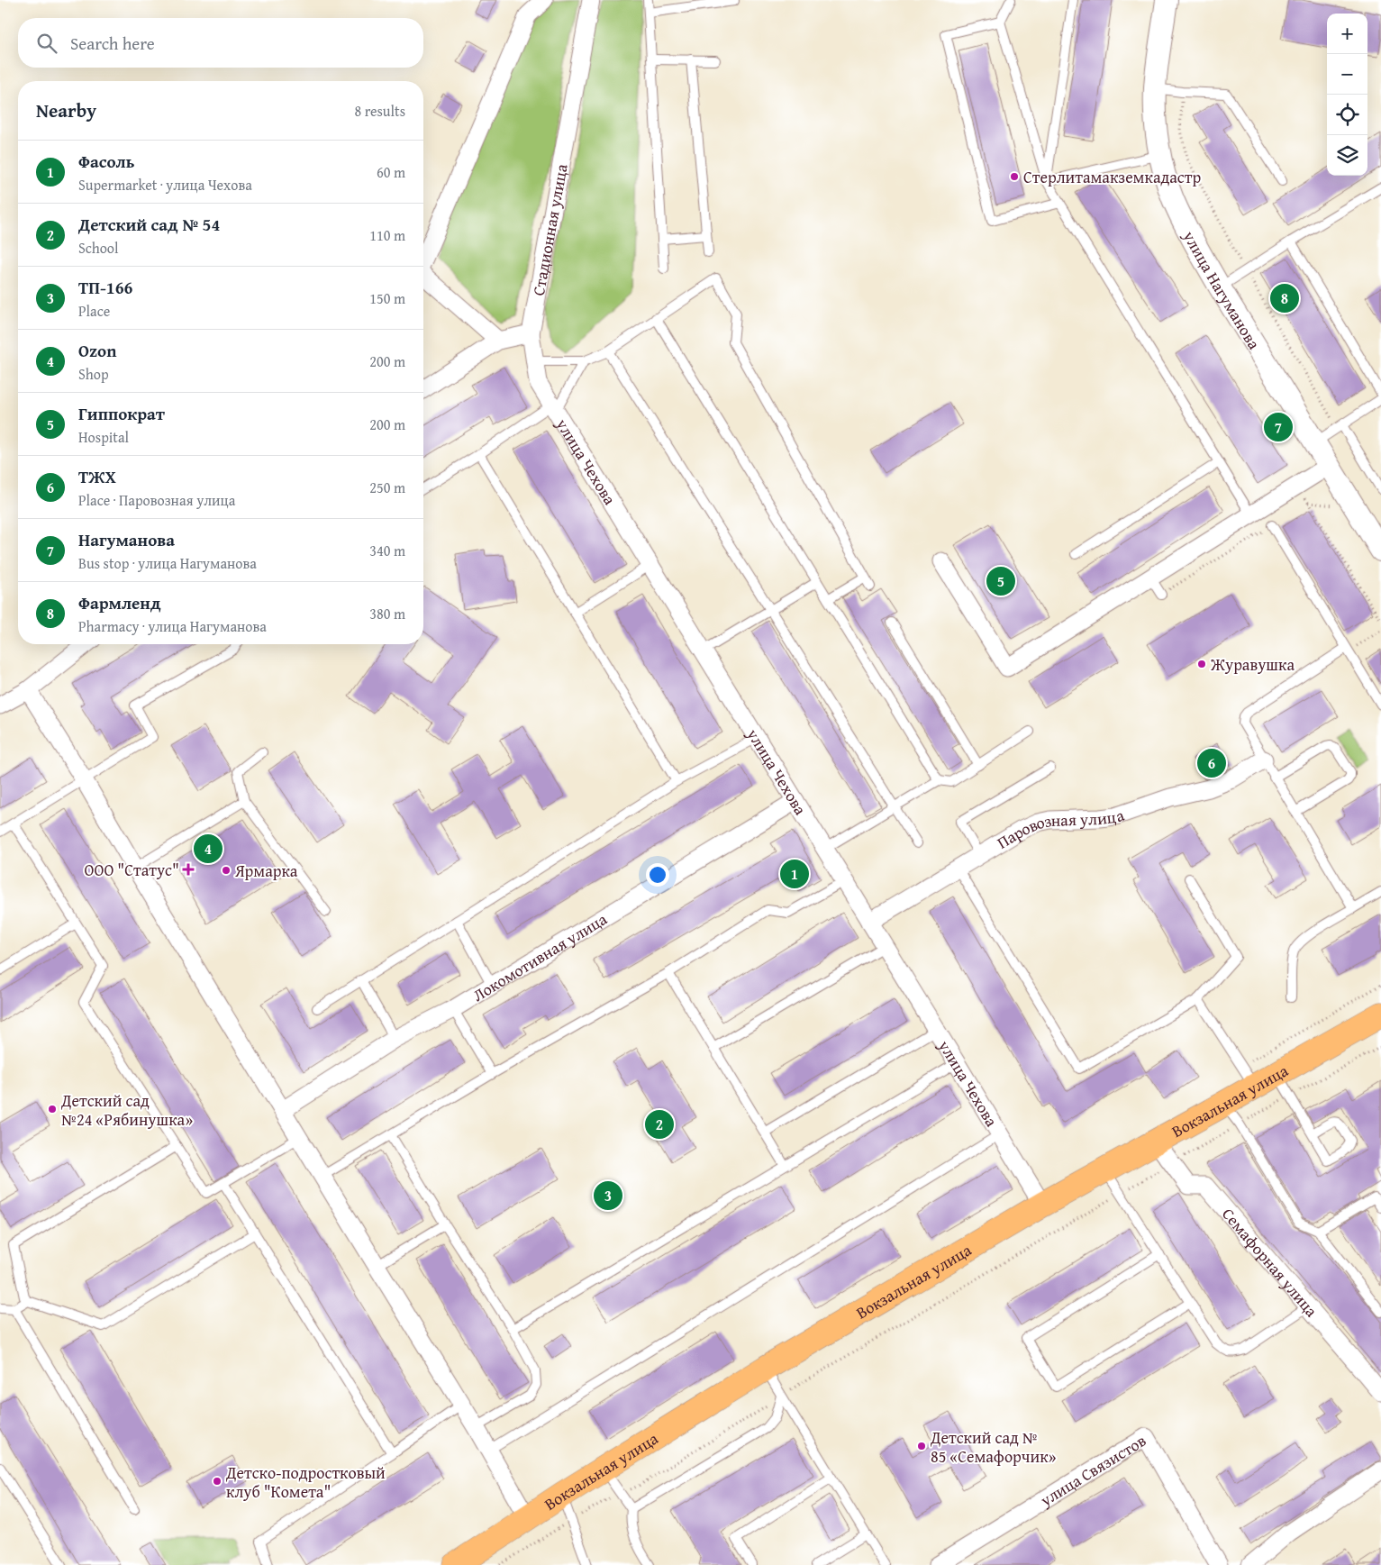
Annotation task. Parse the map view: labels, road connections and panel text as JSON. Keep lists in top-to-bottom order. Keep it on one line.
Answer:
{"streets":{"main road":["Вокзальная улица"],"street":["Стадионная улица","улица Нагуманова","улица Чехова","Паровозная улица","Локомотивная улица","Семафорная улица","улица Связистов"]},"crossings":[["Стадионная улица","улица Чехова"],["улица Чехова","Паровозная улица"],["улица Чехова","Локомотивная улица"],["улица Чехова","Вокзальная улица"],["Вокзальная улица","Семафорная улица"]],"places":{"other":["Стерлитамакземкадастр","Журавушка","Ярмарка","Детский сад №24 «Рябинушка»","Детский сад № 85 «Семафорчик»","Детско-подростковый клуб \"Комета\""],"health":["ООО \"Статус\""]},"page":{"map_buttons":["+","−"],"search":"Search here","heading":["Nearby","8 results"],"list":[{"mark":"1","name":"Фасоль","note":"Supermarket · улица Чехова","value":"60 m"},{"mark":"2","name":"Детский сад № 54","note":"School","value":"110 m"},{"mark":"3","name":"ТП-166","note":"Place","value":"150 m"},{"mark":"4","name":"Ozon","note":"Shop","value":"200 m"},{"mark":"5","name":"Гиппократ","note":"Hospital","value":"200 m"},{"mark":"6","name":"ТЖХ","note":"Place · Паровозная улица","value":"250 m"},{"mark":"7","name":"Нагуманова","note":"Bus stop · улица Нагуманова","value":"340 m"},{"mark":"8","name":"Фармленд","note":"Pharmacy · улица Нагуманова","value":"380 m"}],"pins":["8","7","5","6","4","1","2","3"]}}
